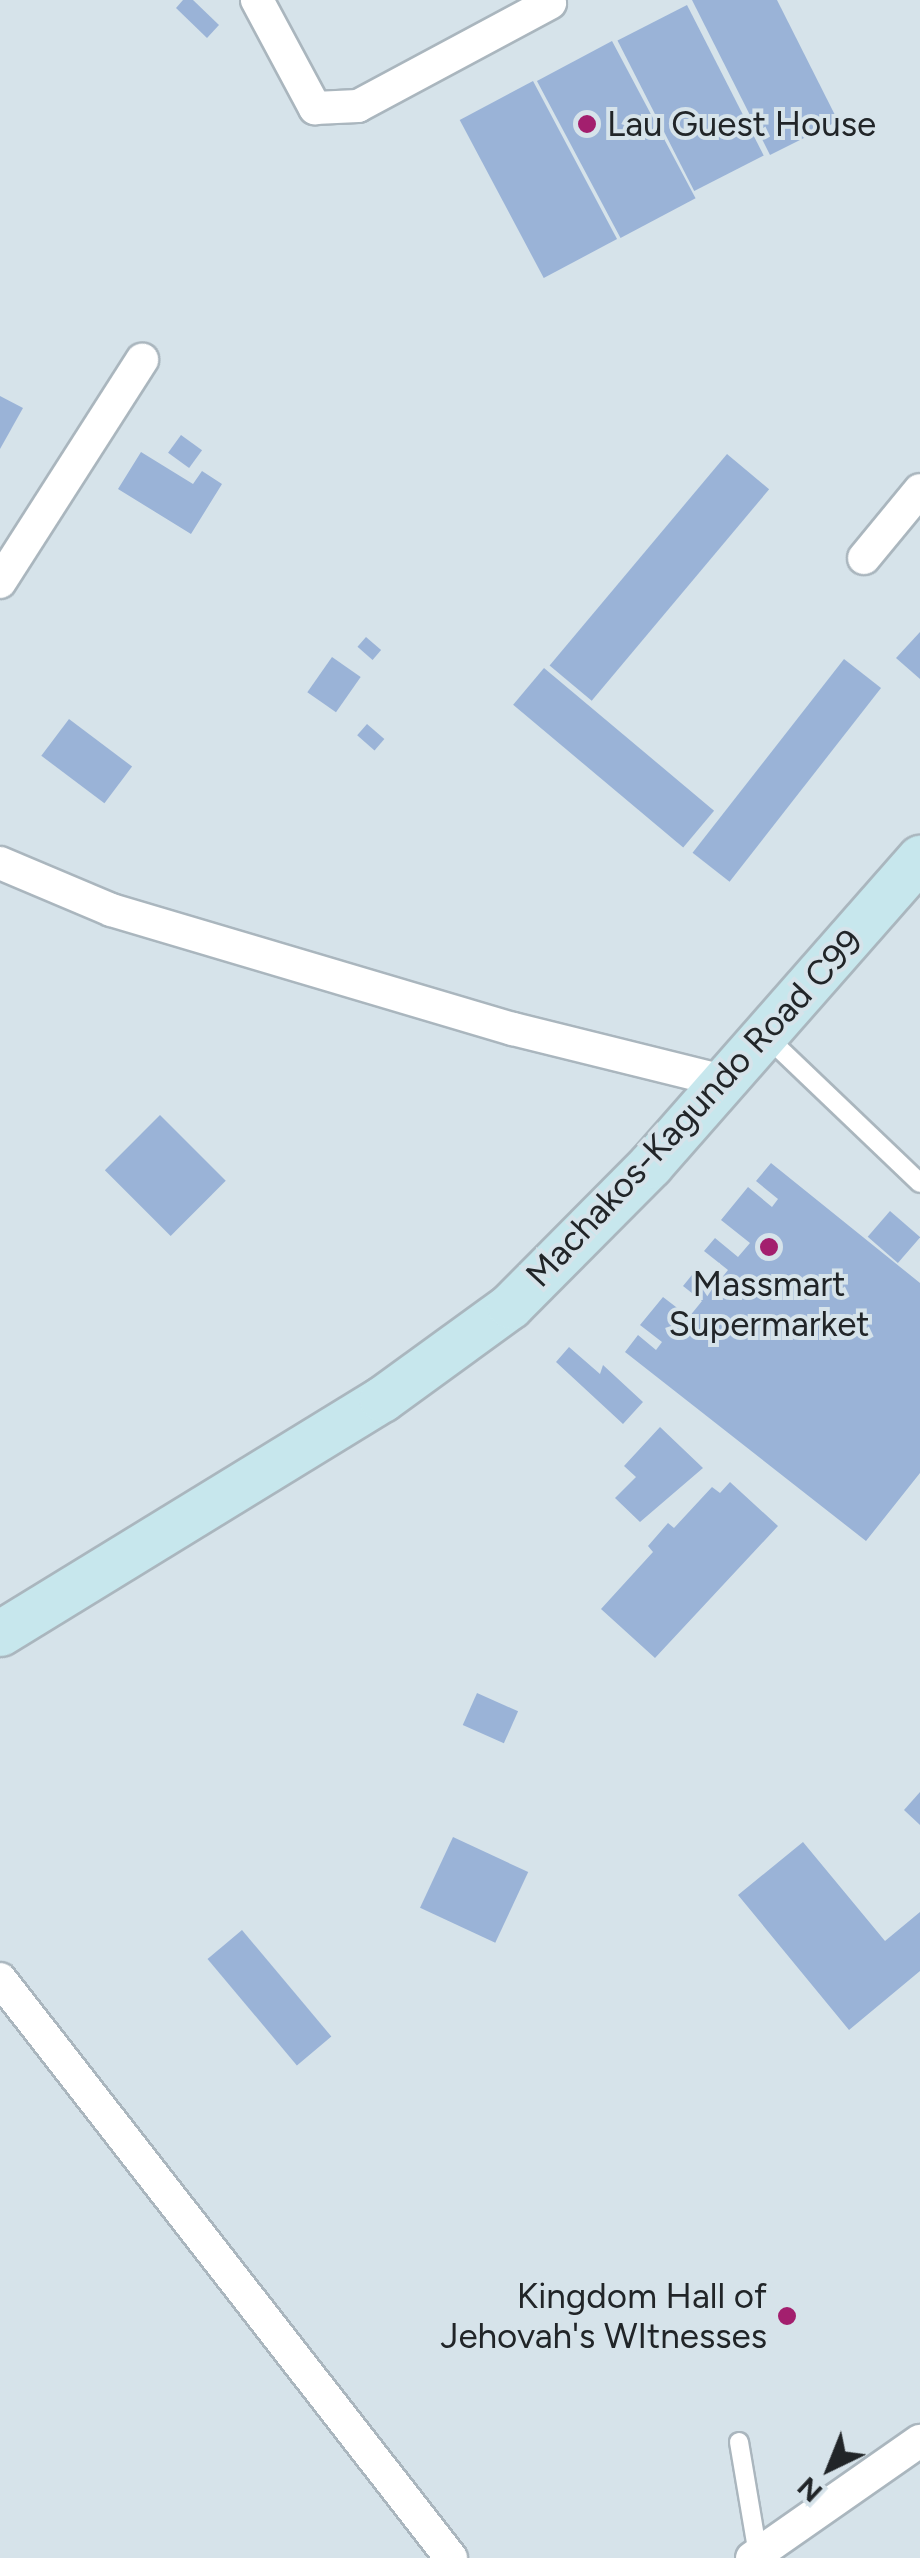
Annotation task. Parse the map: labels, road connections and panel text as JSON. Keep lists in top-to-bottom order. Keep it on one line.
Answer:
{"streets":{"main road":["Machakos-Kagundo Road C99"]},"places":["Lau Guest House","Massmart Supermarket","Kingdom Hall of Jehovah's WItnesses"],"north":"bottom left"}
